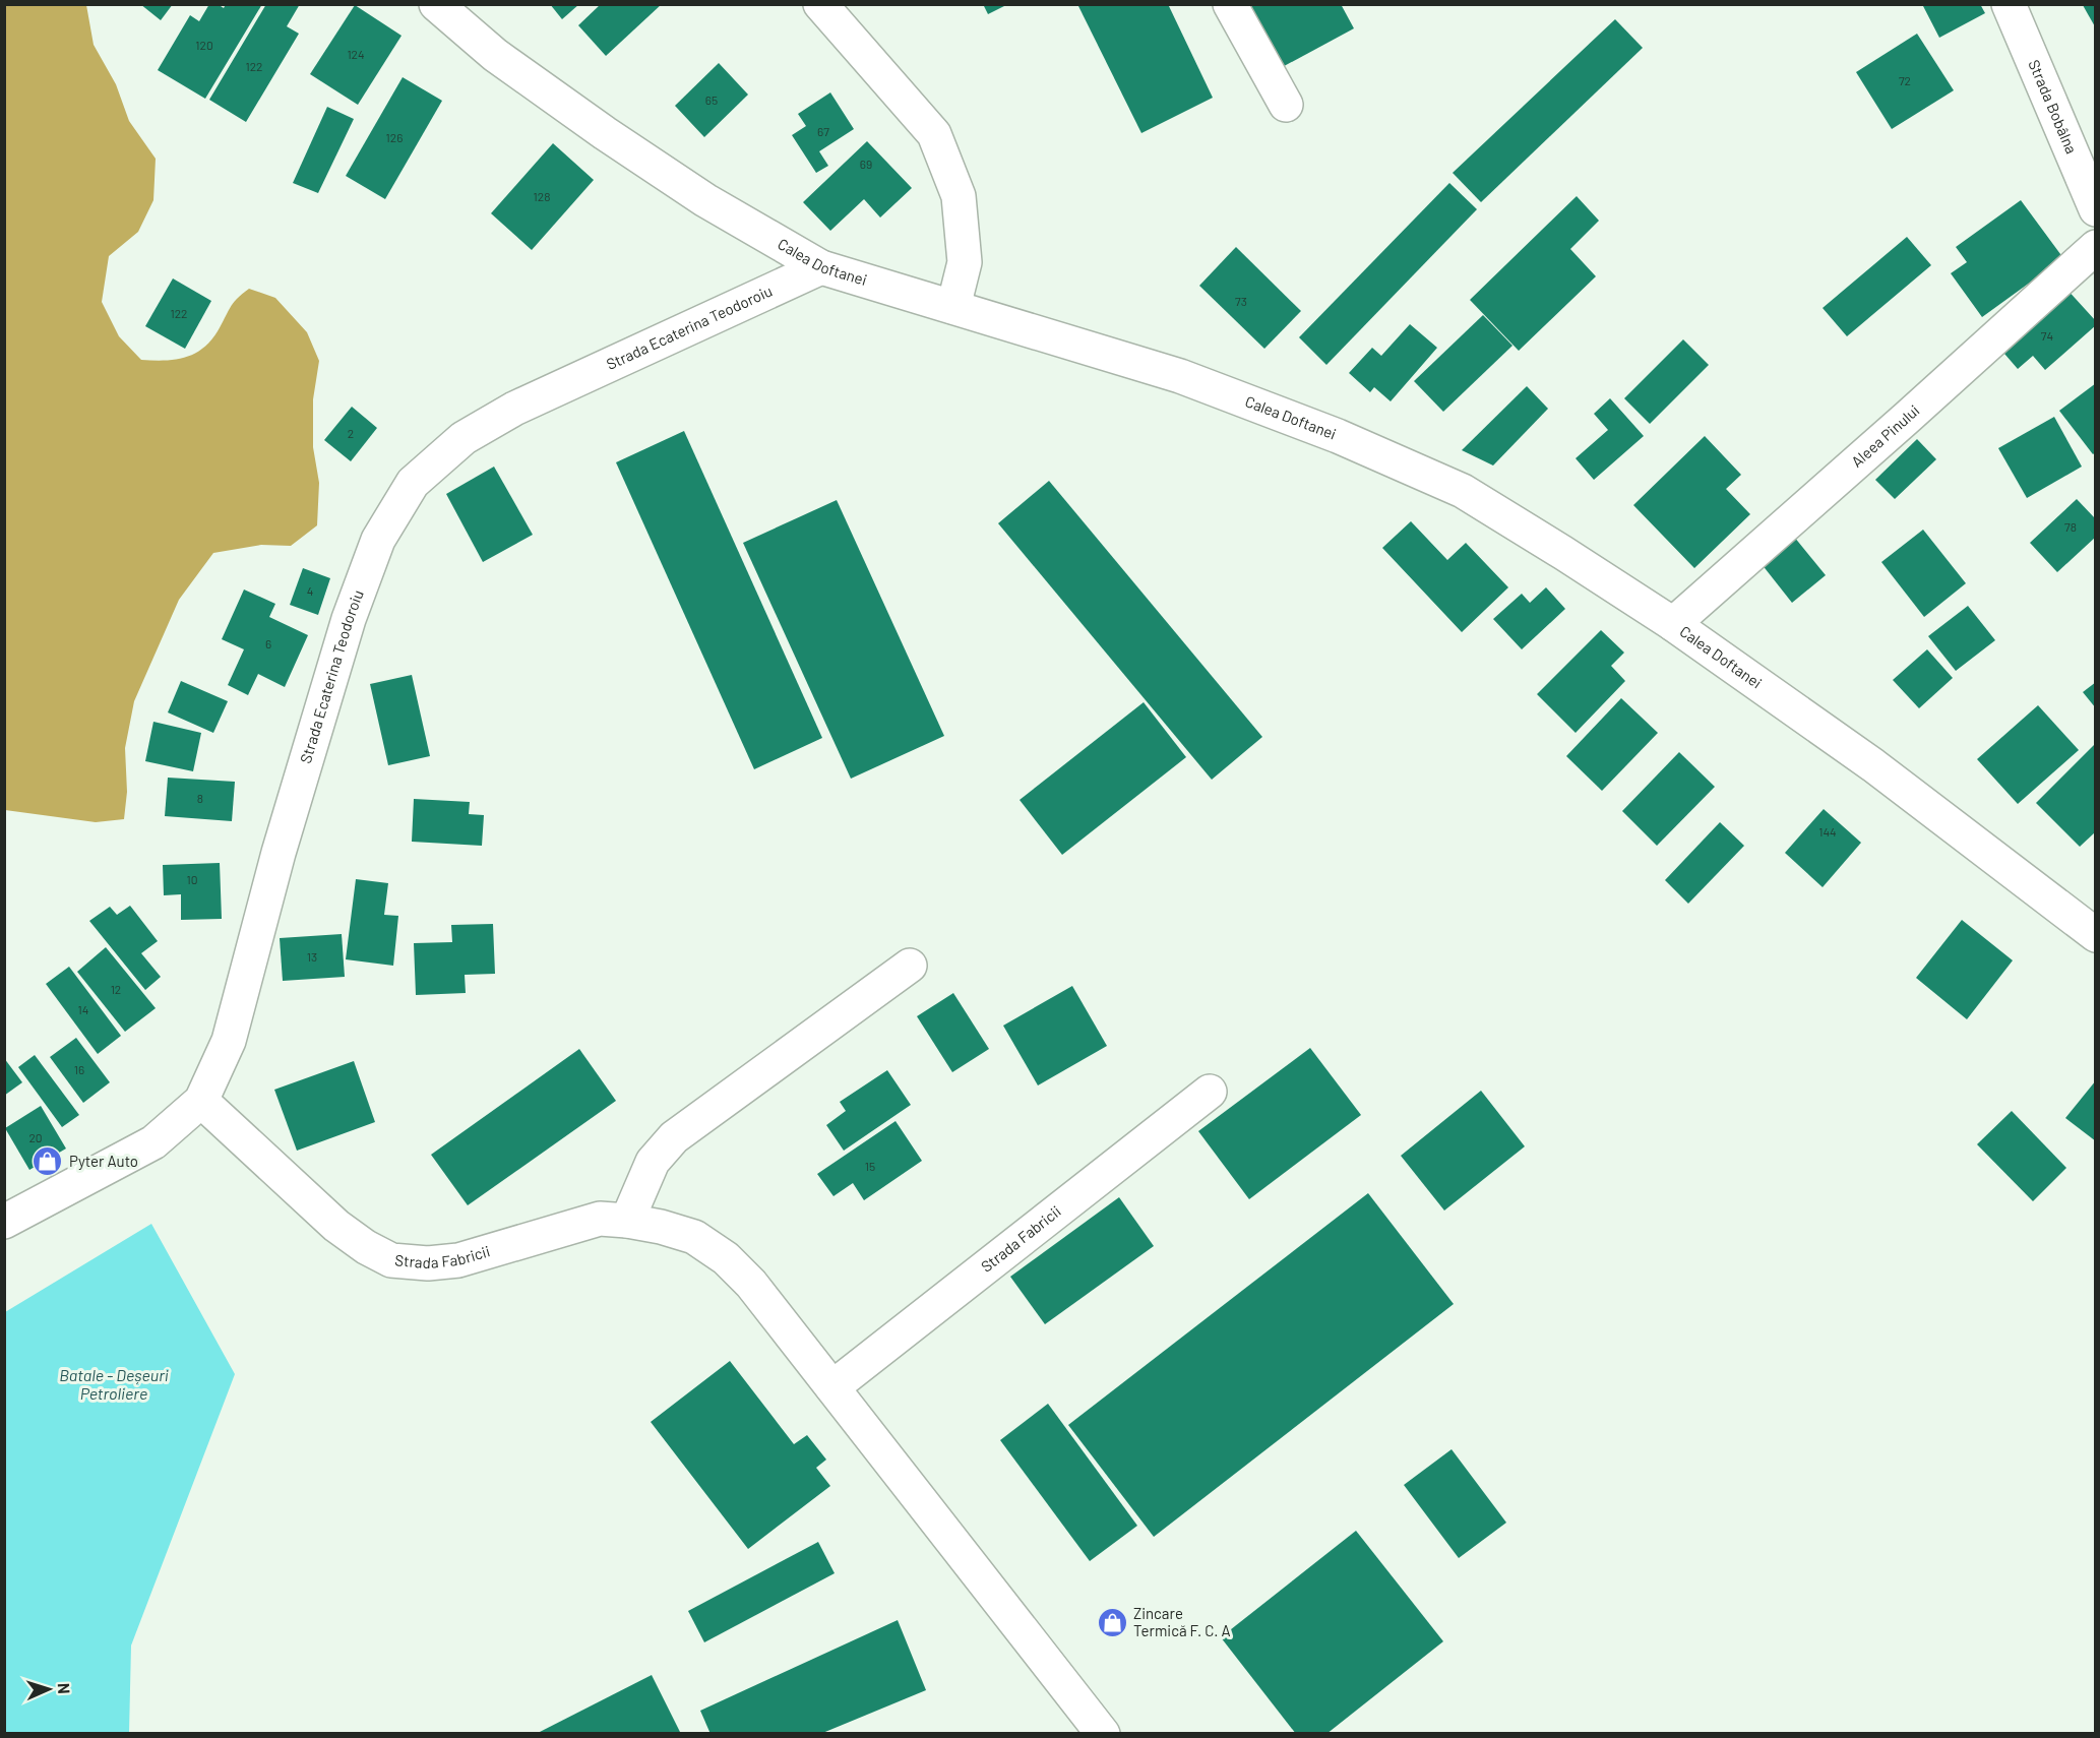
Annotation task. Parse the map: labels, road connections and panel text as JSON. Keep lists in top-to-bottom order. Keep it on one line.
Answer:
{"streets":{"main road":["Strada Bobâlna","Calea Doftanei","Strada Ecaterina Teodoroiu","Aleea Pinului","Strada Fabricii"]},"crossings":[["Calea Doftanei","Strada Ecaterina Teodoroiu"],["Calea Doftanei","Aleea Pinului"],["Strada Ecaterina Teodoroiu","Strada Fabricii"]],"water":["Batale - Deșeuri Petroliere"],"places":{"shop":["Pyter Auto","Zincare Termică F. C. A"]},"house_numbers":["120","124","122","72","65","67","126","69","128","73","122","74","2","78","4","6","8","144","10","13","12","14","16","20","15"],"north":"right"}
